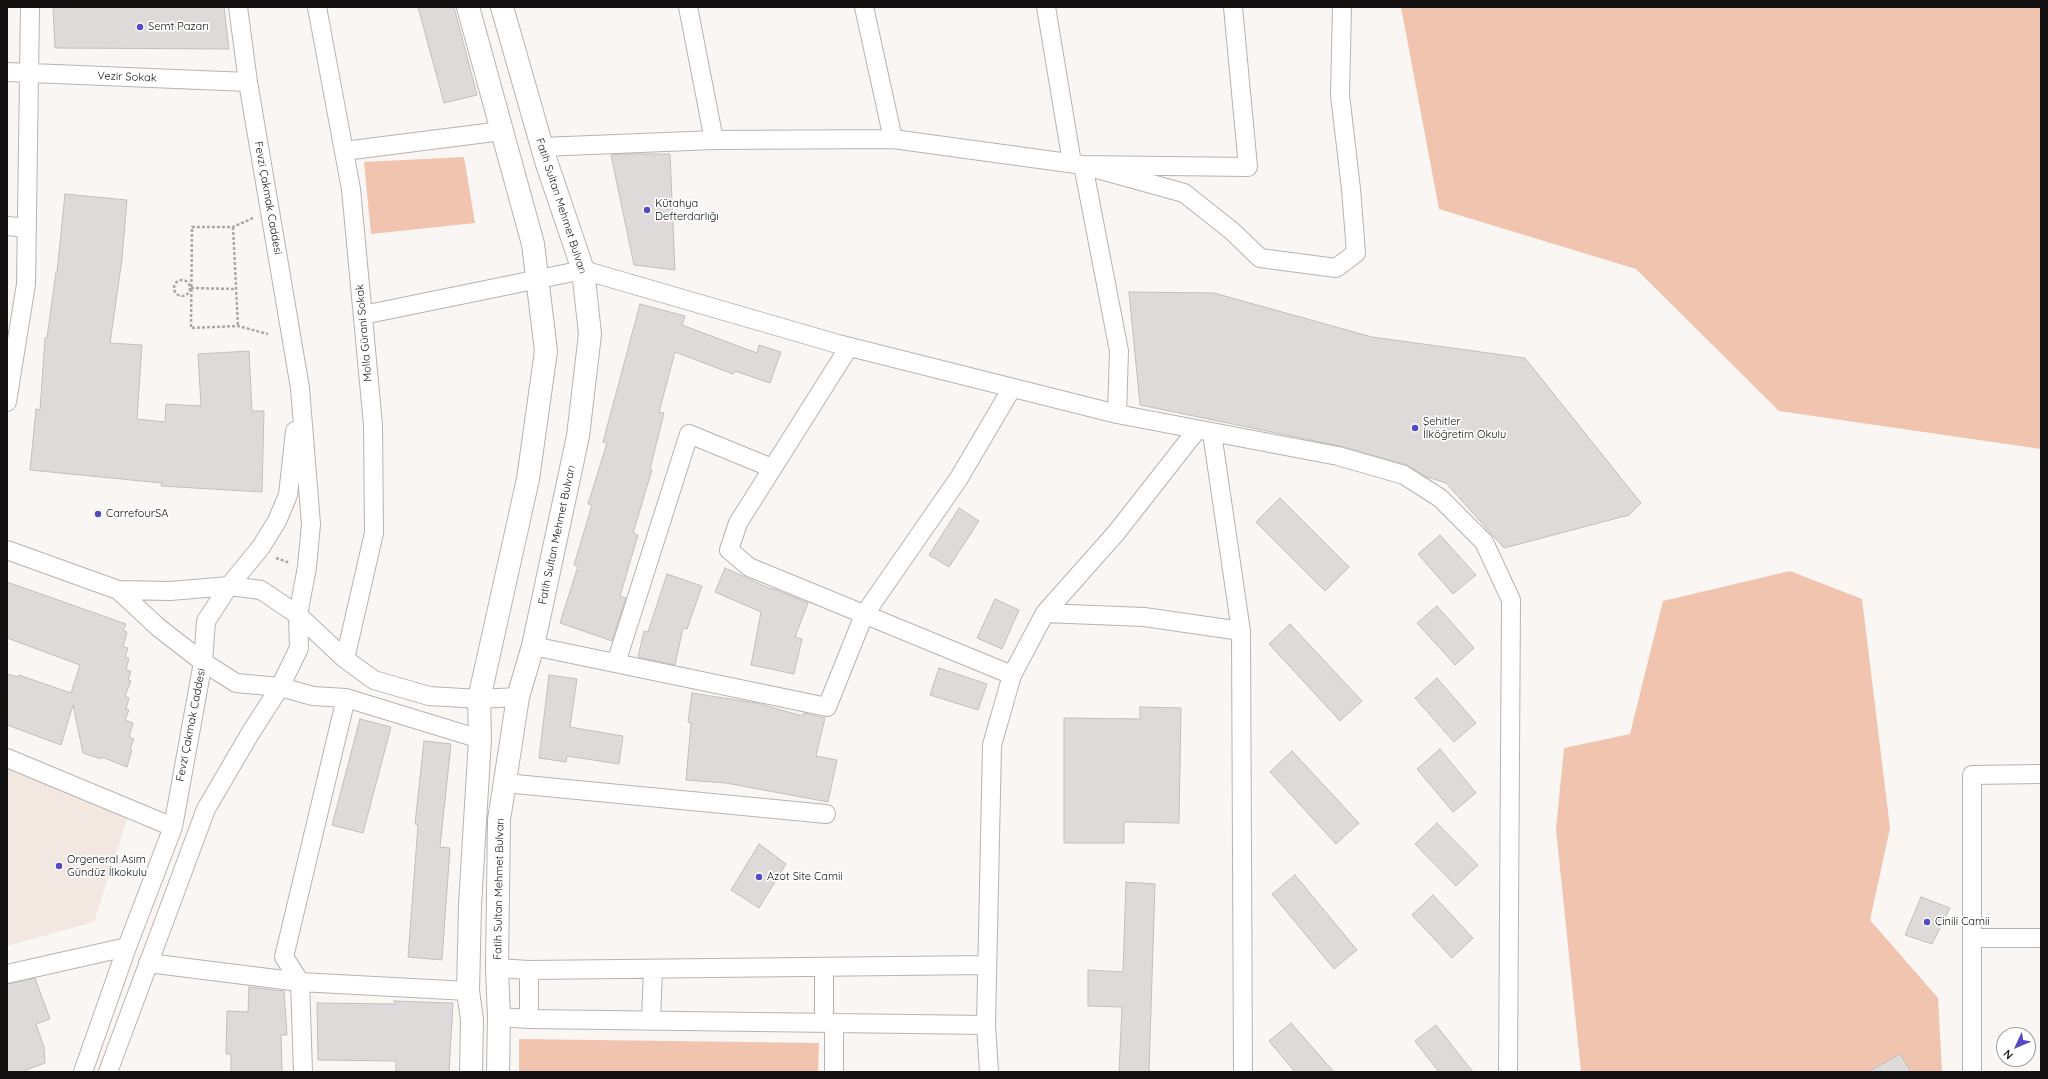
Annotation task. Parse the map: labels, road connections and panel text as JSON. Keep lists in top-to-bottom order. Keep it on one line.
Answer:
{"streets":{"main road":["Fatih Sultan Mehmet Bulvarı"],"street":["Vezir Sokak","Fevzi Çakmak Caddesi","Molla Gürani Sokak"]},"crossings":[["Vezir Sokak","Fevzi Çakmak Caddesi"]],"places":["Semt Pazarı","Kütahya Defterdarlığı","Şehitler İlköğretim Okulu","CarrefourSA","Orgeneral Asım Gündüz İlkokulu","Azot Site Camii","Çinili Camii"],"north":"bottom left"}
